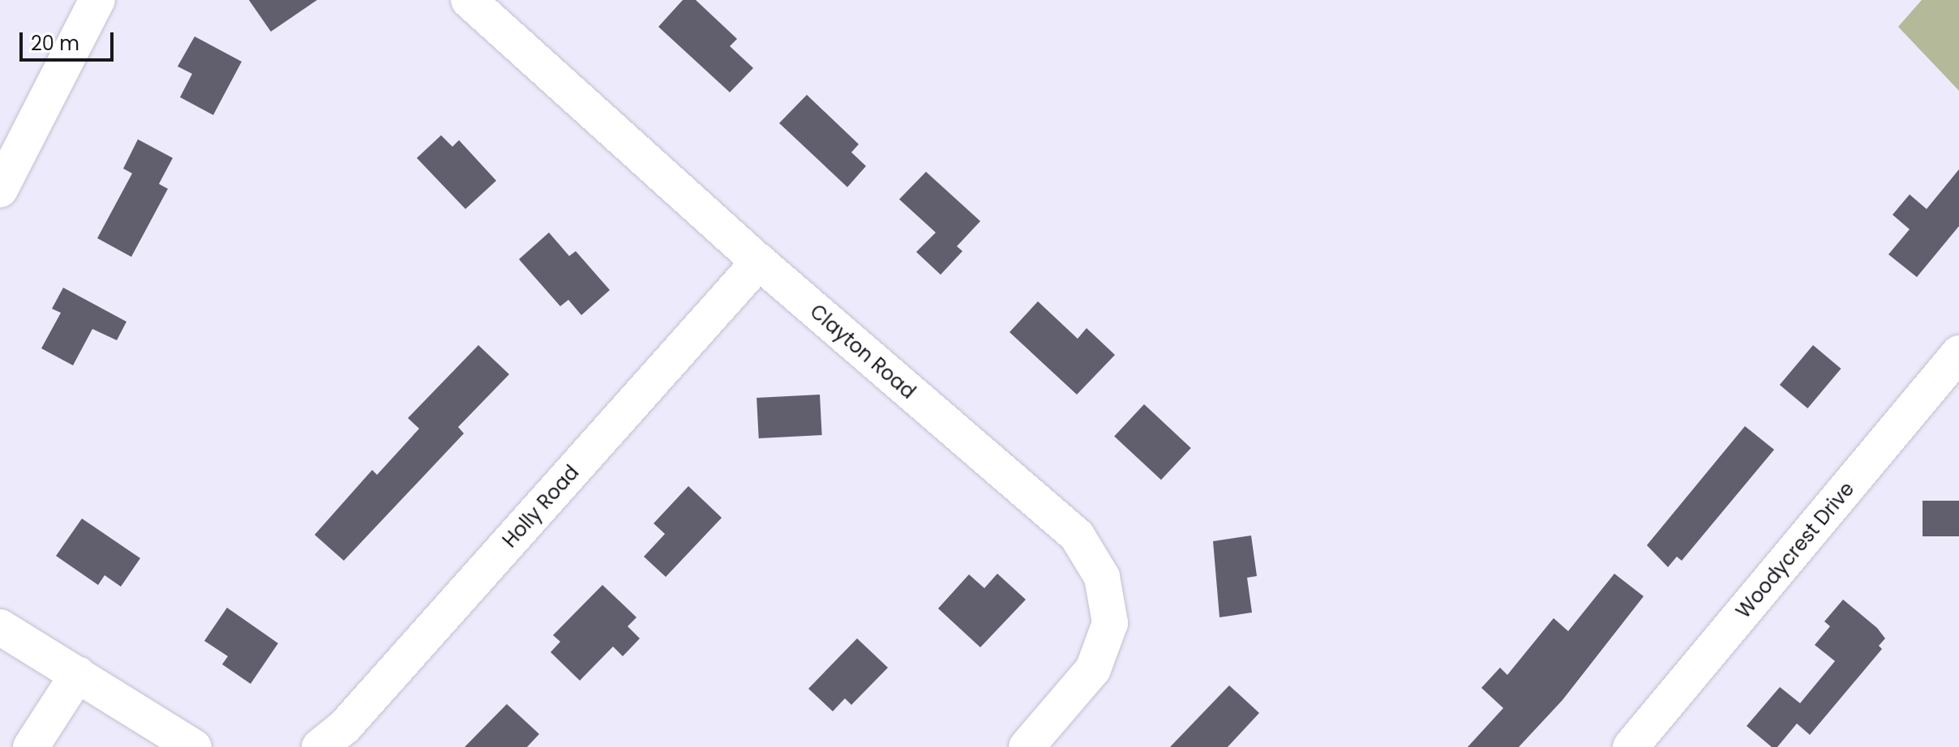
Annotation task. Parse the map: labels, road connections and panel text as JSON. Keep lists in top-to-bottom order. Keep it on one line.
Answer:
{"streets":{"street":["Clayton Road","Holly Road","Woodycrest Drive"]},"crossings":[["Clayton Road","Holly Road"]],"scale_bar":"20 m"}
